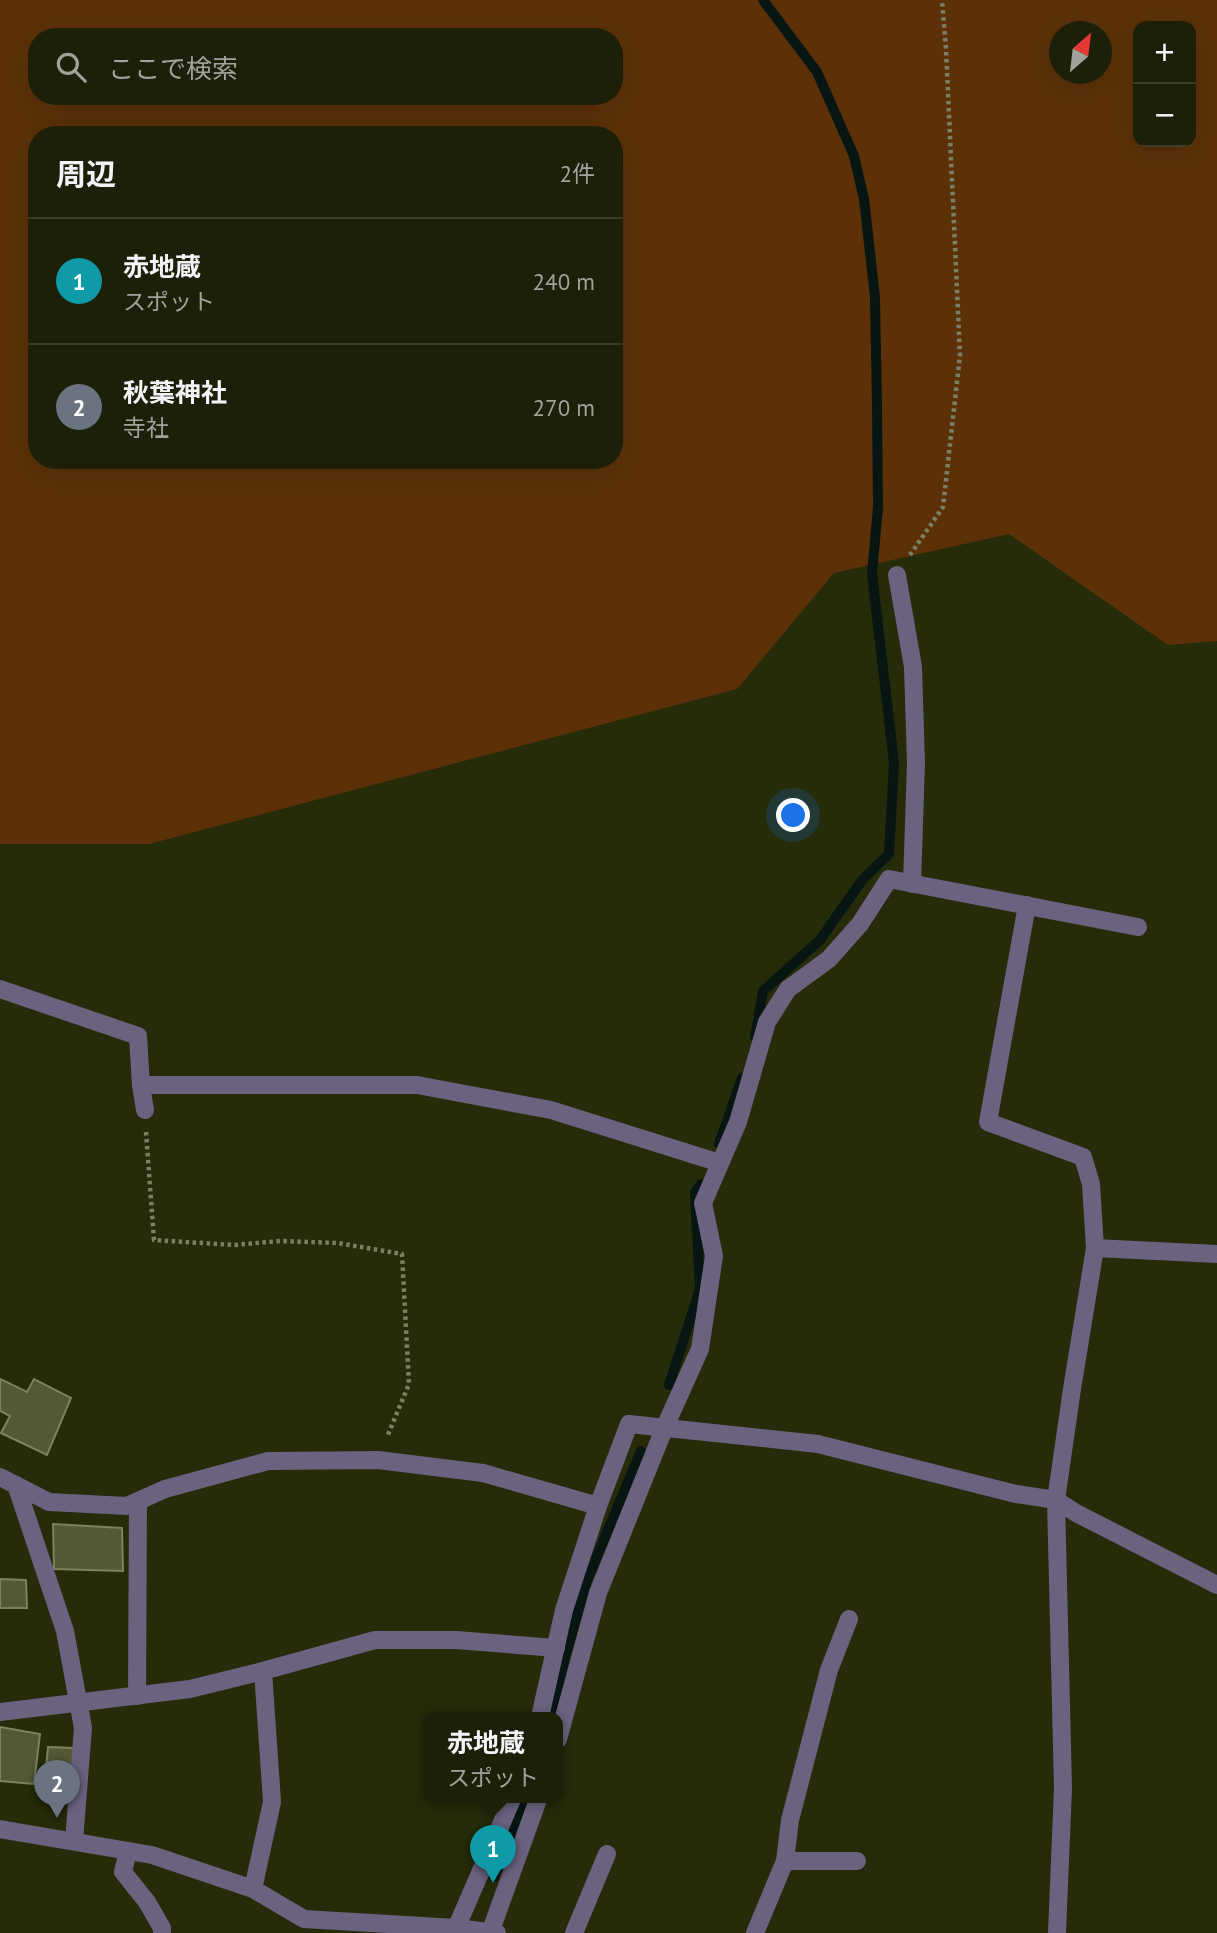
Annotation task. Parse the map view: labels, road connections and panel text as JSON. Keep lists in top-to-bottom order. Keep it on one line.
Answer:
{"north":"top right","page":{"map_buttons":["+","−"],"search":"ここで検索","heading":["周辺","2件"],"list":[{"mark":"1","name":"赤地蔵","note":"スポット","value":"240 m"},{"mark":"2","name":"秋葉神社","note":"寺社","value":"270 m"}],"popup":["赤地蔵","スポット"],"pins":["2","1"]}}
